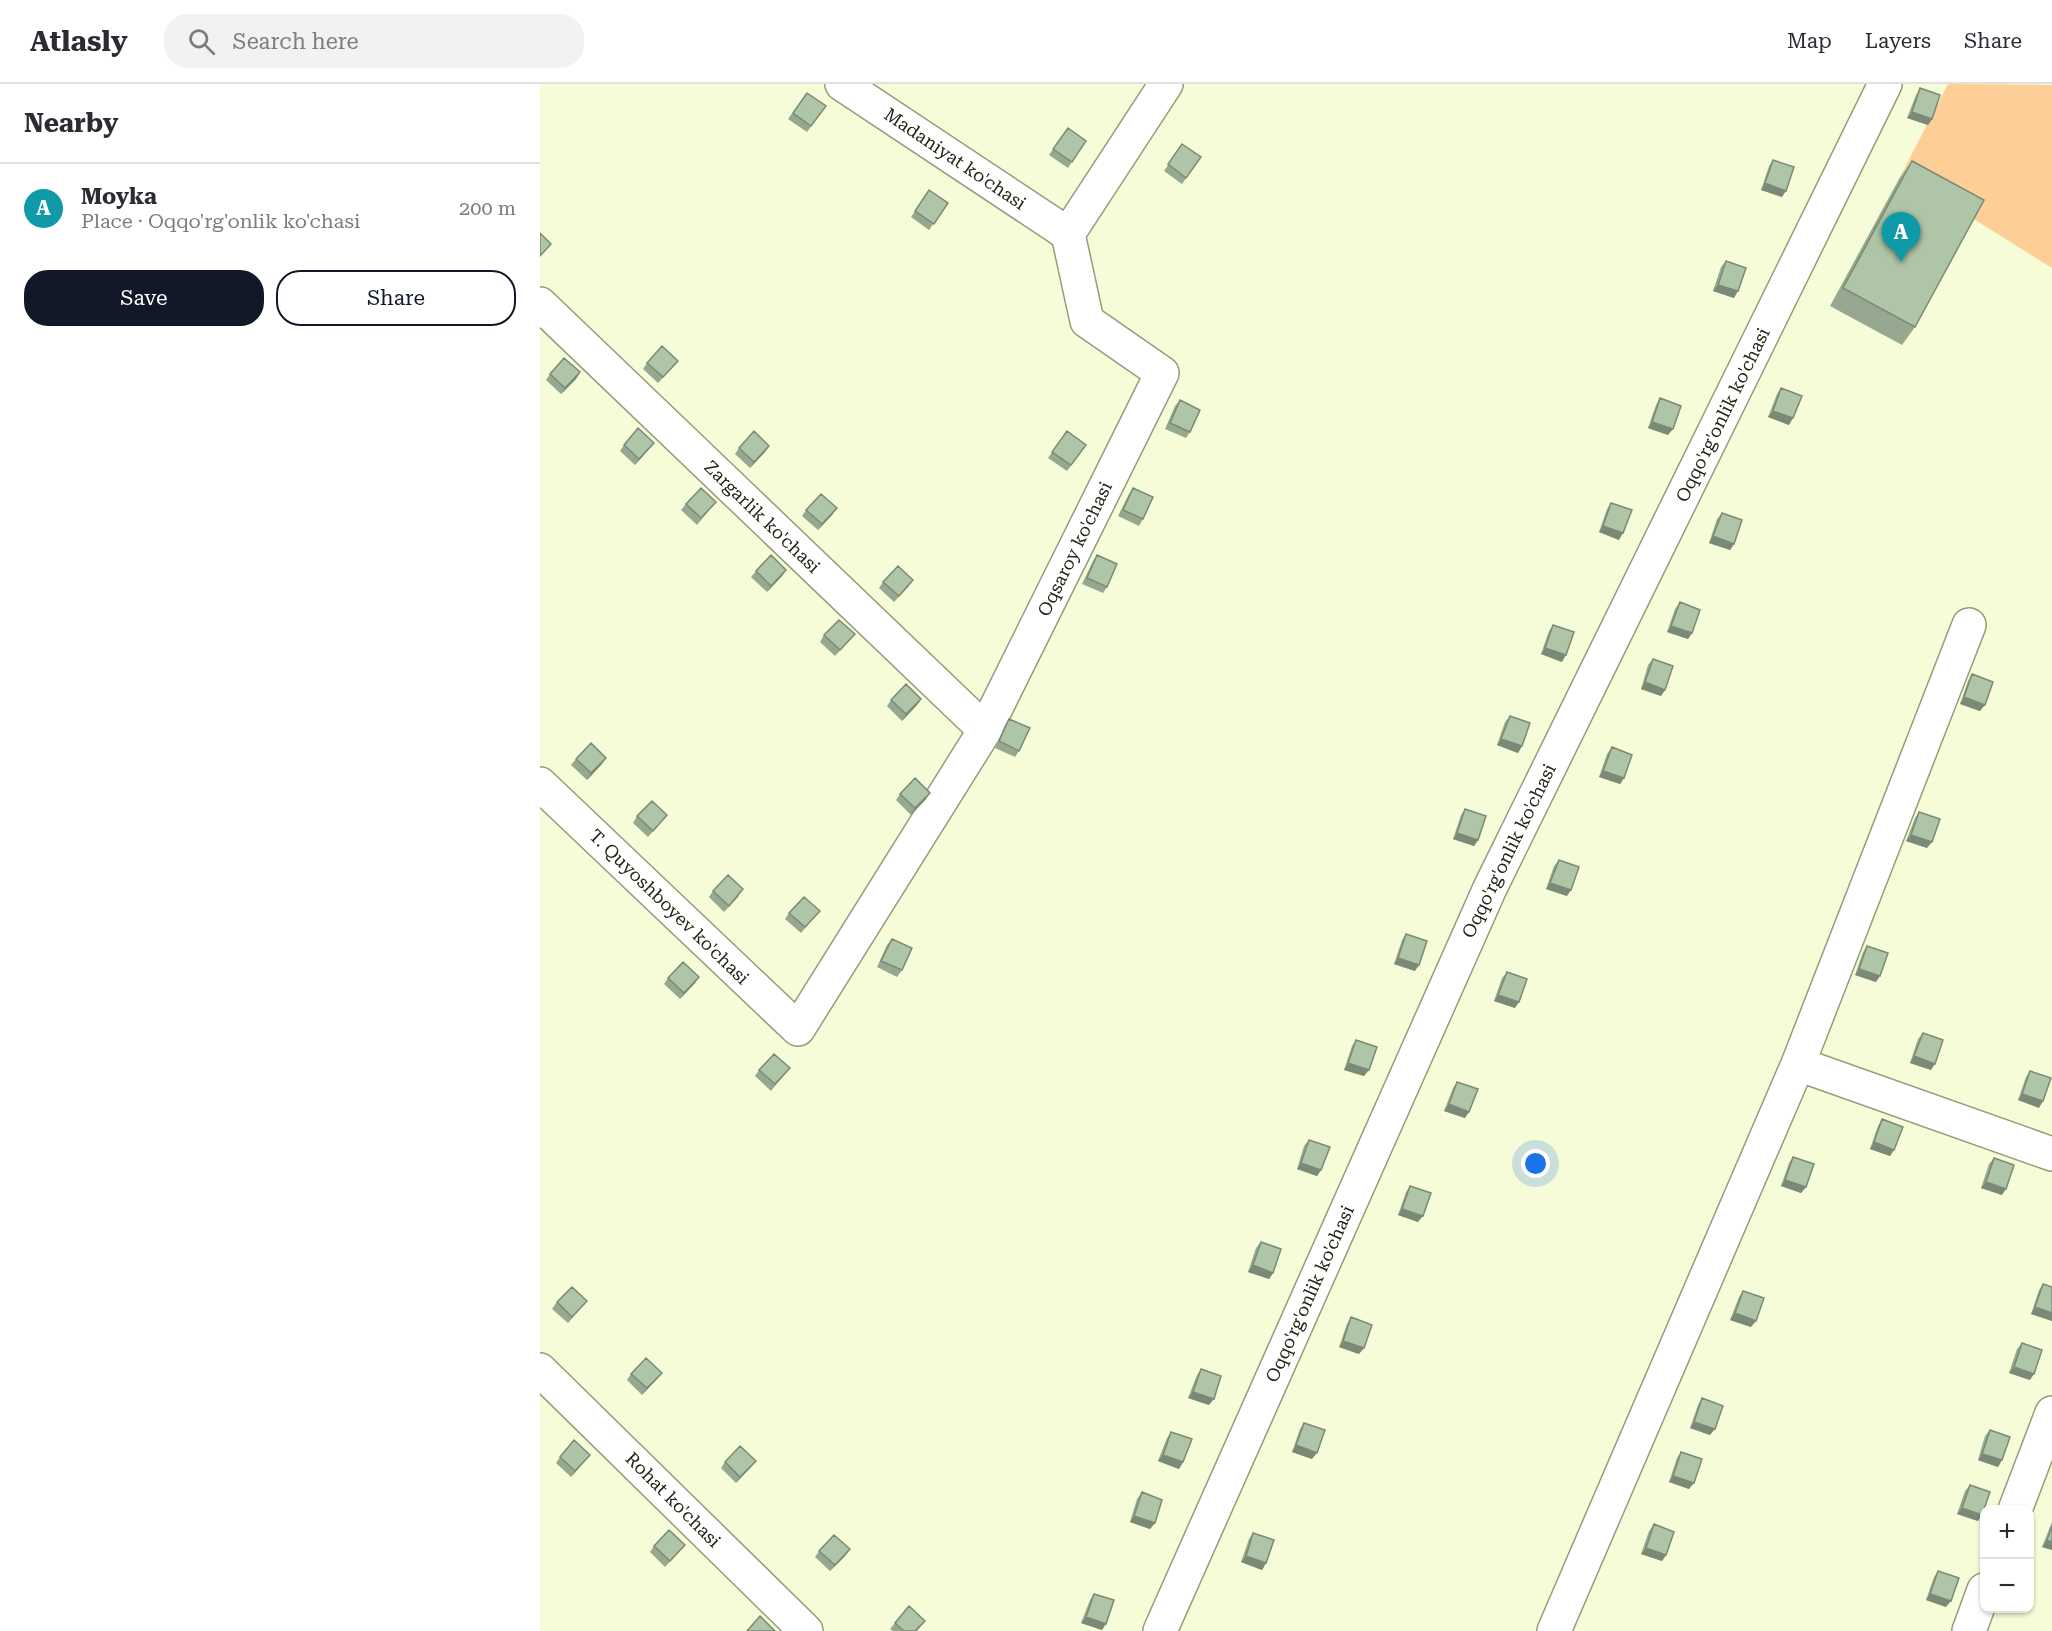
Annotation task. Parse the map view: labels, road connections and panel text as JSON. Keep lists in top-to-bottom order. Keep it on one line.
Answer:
{"streets":{"street":["Madaniyat ko'chasi","Oqqo'rg'onlik ko'chasi","Zargarlik ko'chasi","Oqsaroy ko'chasi","T. Quyoshboyev ko'chasi","Rohat ko'chasi"]},"crossings":[["Madaniyat ko'chasi","Oqsaroy ko'chasi"],["Zargarlik ko'chasi","Oqsaroy ko'chasi"],["Oqsaroy ko'chasi","T. Quyoshboyev ko'chasi"]],"page":{"header":"Atlasly","search":"Search here","nav":["Map","Layers","Share"],"heading":"Nearby","list":[{"mark":"A","name":"Moyka","note":"Place · Oqqo'rg'onlik ko'chasi","value":"200 m"}],"pins":"A","buttons":["Save","Share"],"map_buttons":["+","−"]}}
